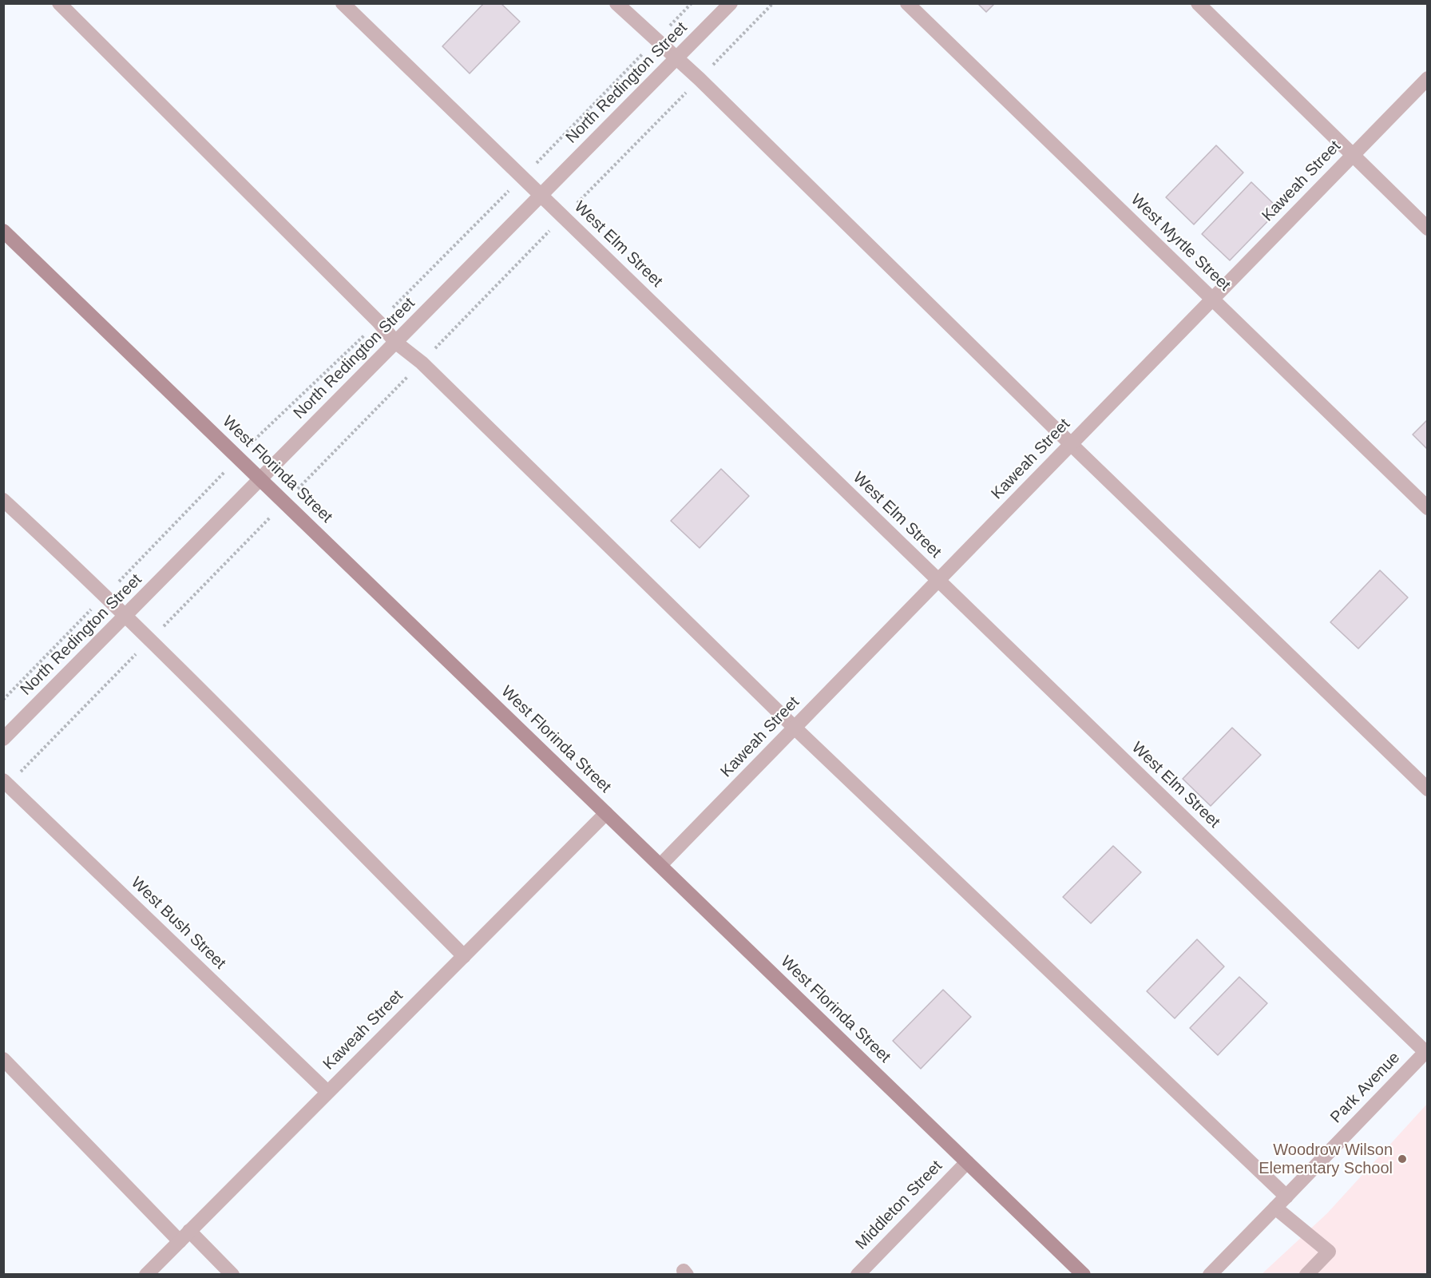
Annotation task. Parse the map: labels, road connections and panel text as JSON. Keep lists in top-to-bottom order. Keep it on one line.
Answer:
{"streets":{"street":["North Redington Street","Kaweah Street","West Myrtle Street","West Elm Street","West Florinda Street","West Bush Street","Park Avenue","Middleton Street"]},"crossings":[["North Redington Street","West Elm Street"],["North Redington Street","West Florinda Street"],["Kaweah Street","West Myrtle Street"],["Kaweah Street","West Elm Street"],["Kaweah Street","West Florinda Street"],["Kaweah Street","West Bush Street"],["West Elm Street","Park Avenue"],["West Florinda Street","Middleton Street"]],"places":["Woodrow Wilson Elementary School"]}
